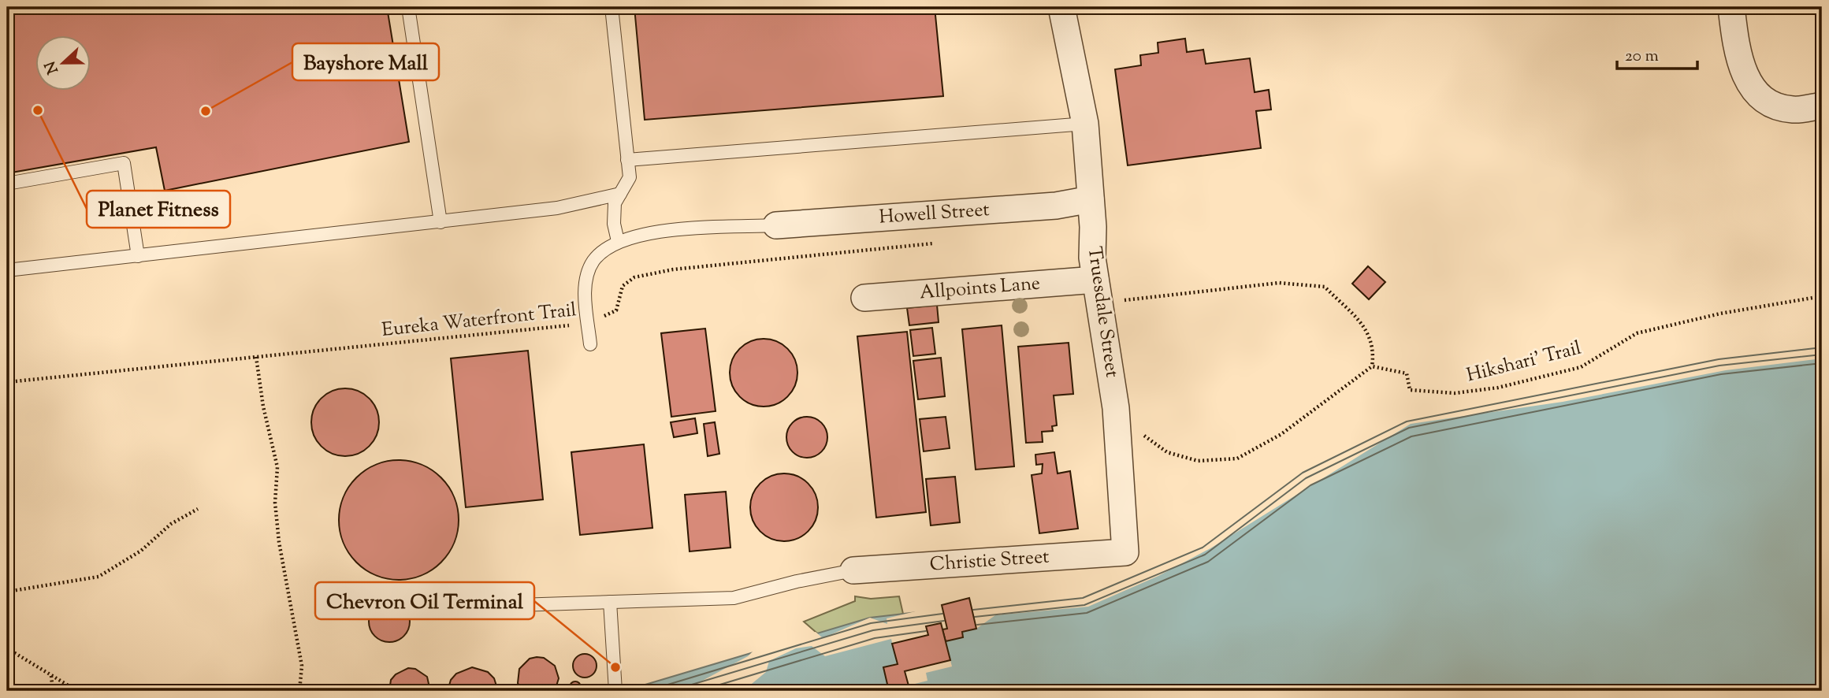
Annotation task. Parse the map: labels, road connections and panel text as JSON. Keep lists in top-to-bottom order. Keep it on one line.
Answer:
{"streets":{"street":["Howell Street","Allpoints Lane","Truesdale Street","Christie Street"],"path":["Eureka Waterfront Trail","Hikshari' Trail"]},"crossings":[["Howell Street","Truesdale Street"],["Allpoints Lane","Truesdale Street"],["Truesdale Street","Christie Street"]],"places":["Planet Fitness","Bayshore Mall","Chevron Oil Terminal"],"scale_bar":"20 m","north":"left"}
